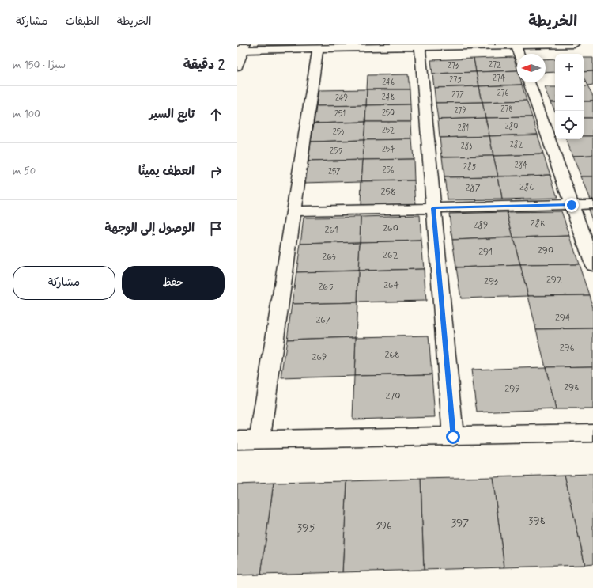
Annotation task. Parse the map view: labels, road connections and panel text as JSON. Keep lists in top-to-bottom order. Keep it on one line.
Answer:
{"house_numbers":["272","273","274","275","246","276","277","248","249","278","279","250","251","280","281","252","253","282","283","254","255","284","285","256","257","286","287","258","288","289","260","261","290","291","262","263","292","293","264","265","294","267","296","268","269","298","299","270","398","397","396","395"],"north":"left","page":{"header":"الخريطة","nav":["الخريطة","الطبقات","مشاركة"],"heading":["2 دقيقة","سيرًا · 150 m"],"map_buttons":["+","−"],"list":[["تابع السير","100 m"],["انعطف يمينًا","50 m"],"الوصول إلى الوجهة"],"buttons":["حفظ","مشاركة"]}}
